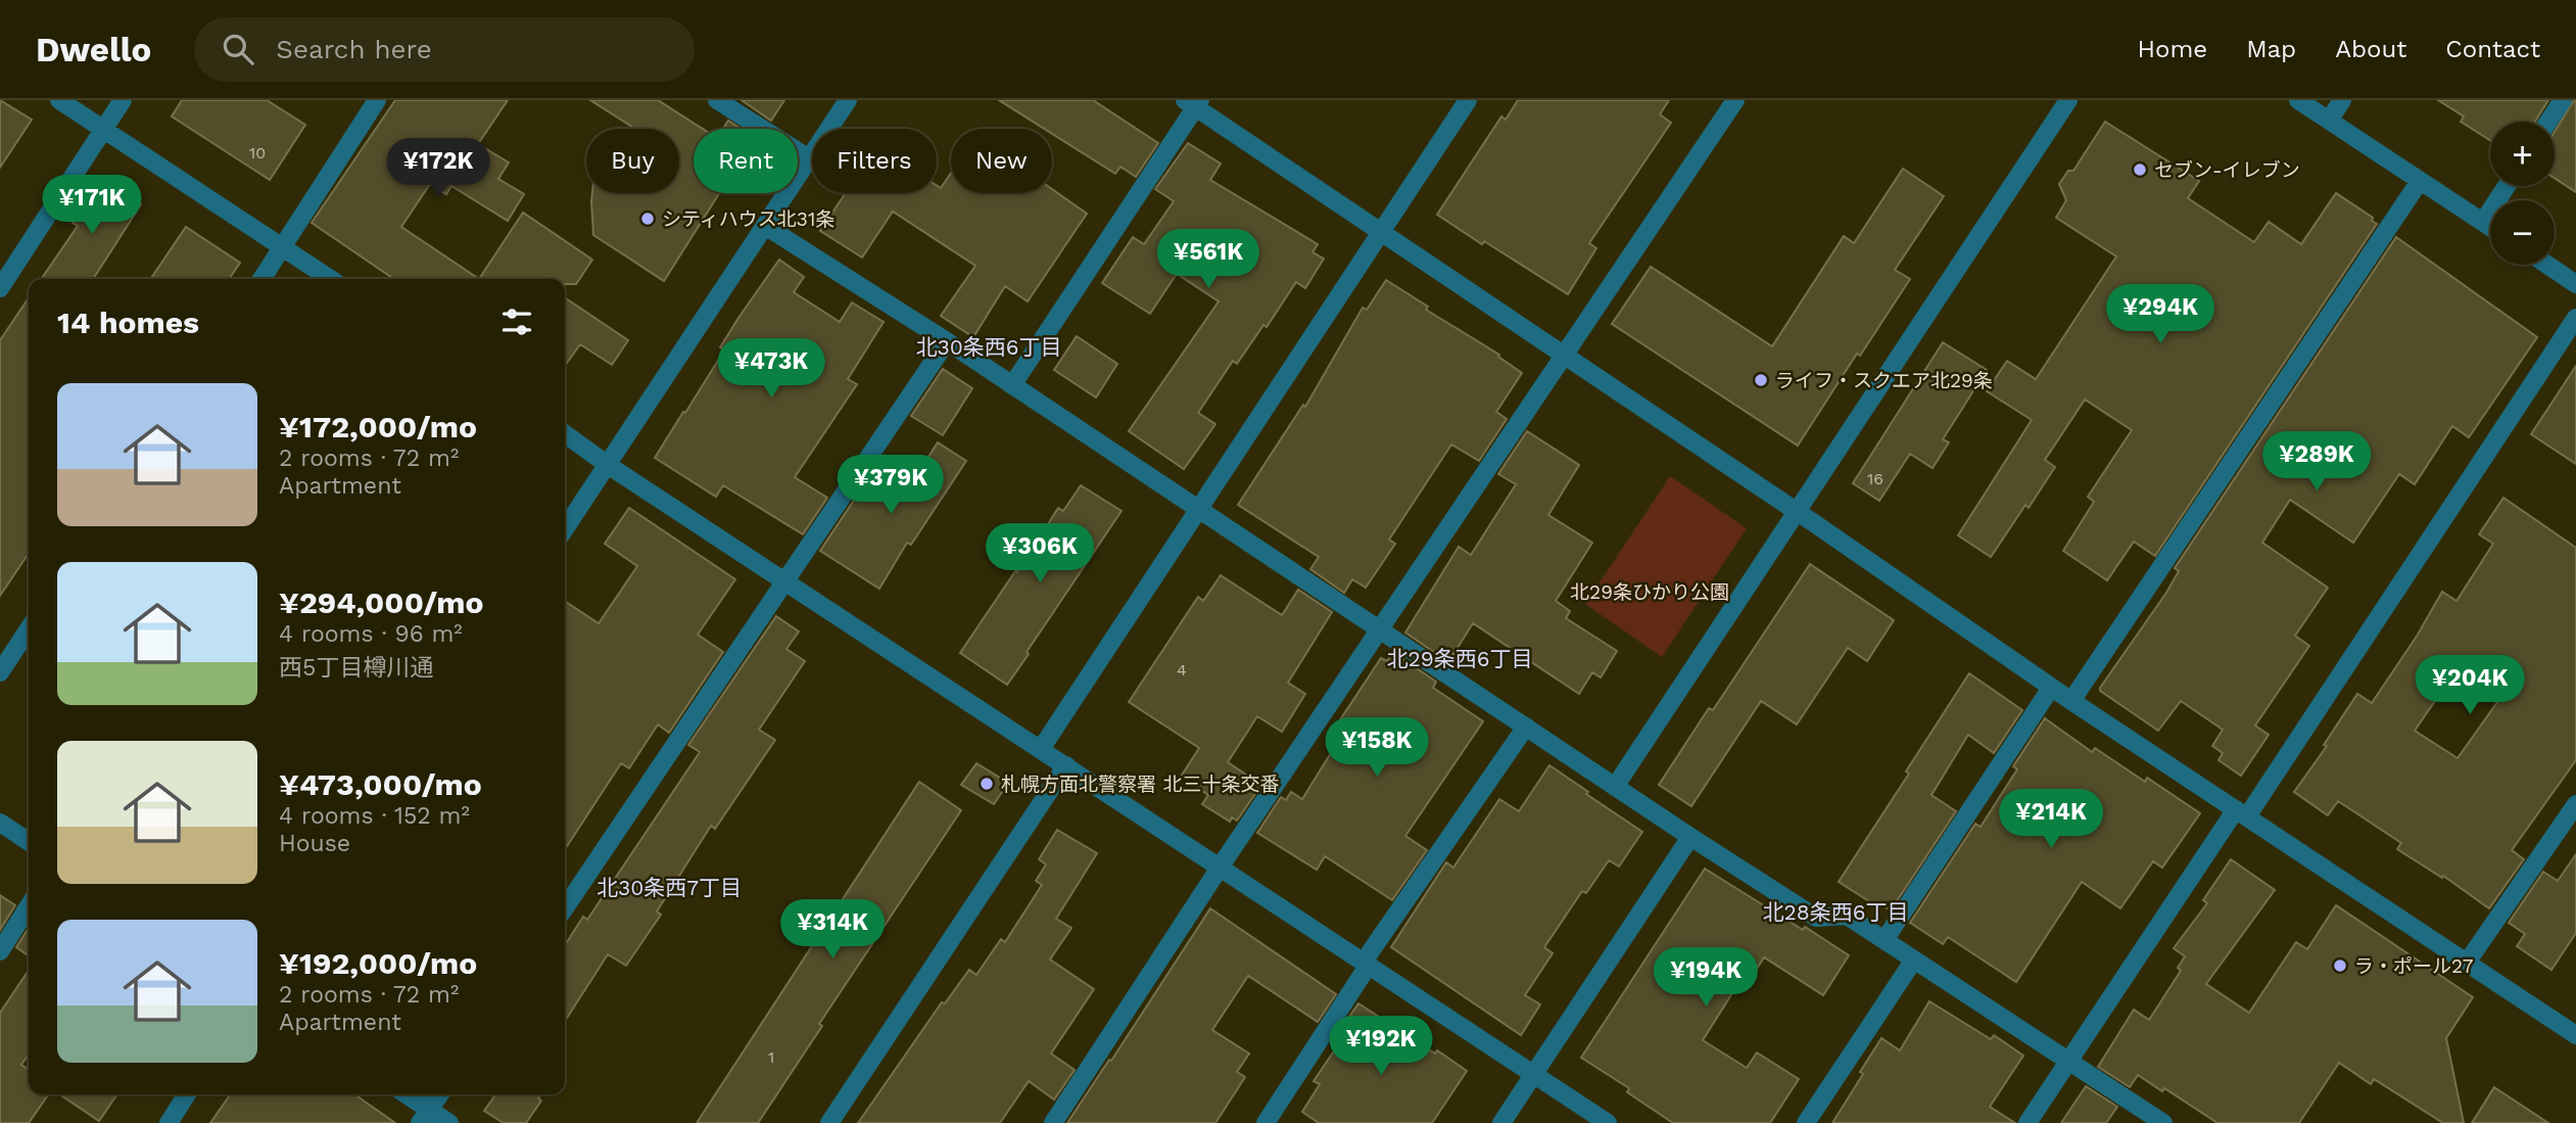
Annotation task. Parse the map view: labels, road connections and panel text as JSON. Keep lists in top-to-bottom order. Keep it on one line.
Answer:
{"districts":["北30条西6丁目","北29条西6丁目","北30条西7丁目","北28条西6丁目"],"parks":["北29条ひかり公園"],"places":["セブン-イレブン","シティハウス北31条","ライフ・スクエア北29条","札幌方面北警察署 北三十条交番","ラ・ポール27"],"house_numbers":["10","16","4","1"],"page":{"header":"Dwello","search":"Search here","nav":["Home","Map","About","Contact"],"map_buttons":["+","−"],"chip":["Buy","Rent","Filters","New"],"price":["¥172K","¥171K","¥561K","¥294K","¥473K","¥289K","¥379K","¥306K","¥204K","¥158K","¥214K","¥314K","¥194K","¥192K"],"heading":"14 homes","list":[{"name":"¥172,000/mo","note":"2 rooms · 72 m² · Apartment"},{"name":"¥294,000/mo","note":"4 rooms · 96 m² · 西5丁目樽川通"},{"name":"¥473,000/mo","note":"4 rooms · 152 m² · House"},{"name":"¥192,000/mo","note":"2 rooms · 72 m² · Apartment"}]}}
